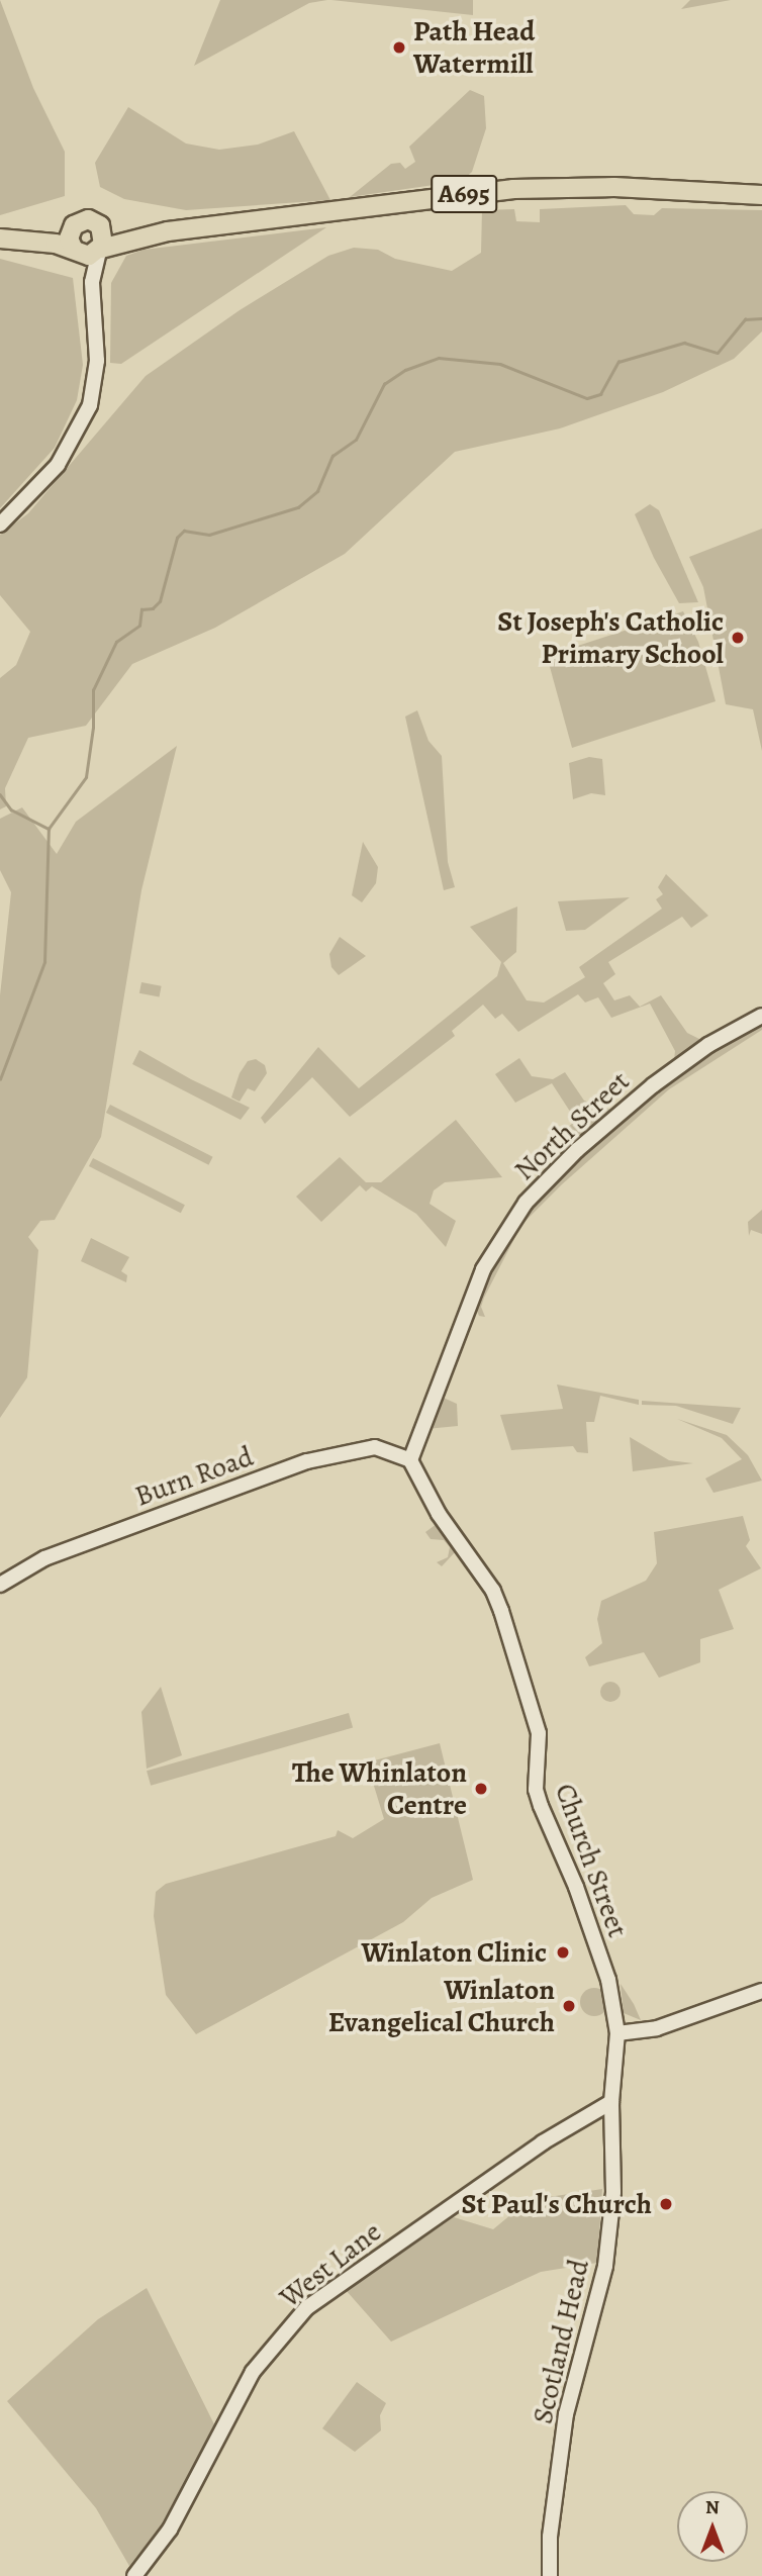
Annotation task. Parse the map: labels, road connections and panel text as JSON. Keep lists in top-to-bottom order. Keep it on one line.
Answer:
{"streets":{"main road":["A695"],"street":["North Street","Burn Road","Church Street","West Lane","Scotland Head"]},"crossings":[["North Street","Burn Road"],["North Street","Church Street"],["Burn Road","Church Street"],["Church Street","Scotland Head"],["West Lane","Scotland Head"]],"places":["Path Head Watermill","St Joseph's Catholic Primary School","The Whinlaton Centre","Winlaton Clinic","Winlaton Evangelical Church","St Paul's Church"],"north":"top"}
